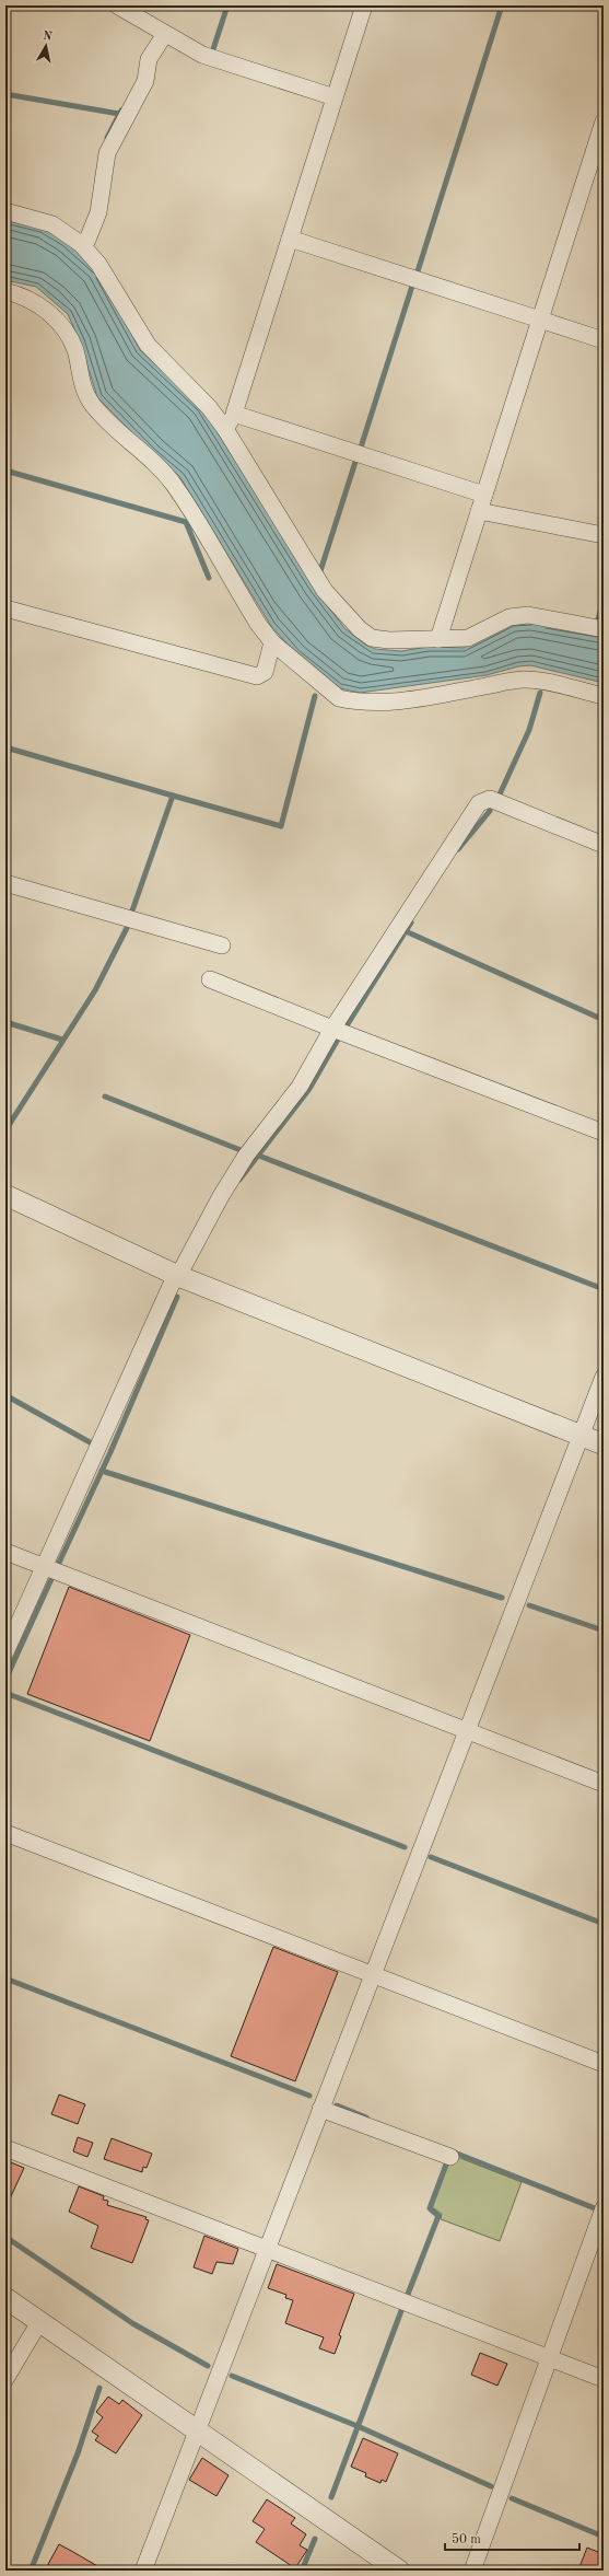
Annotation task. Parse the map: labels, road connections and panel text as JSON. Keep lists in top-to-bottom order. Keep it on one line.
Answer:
{"scale_bar":"50 m","north":"top"}
